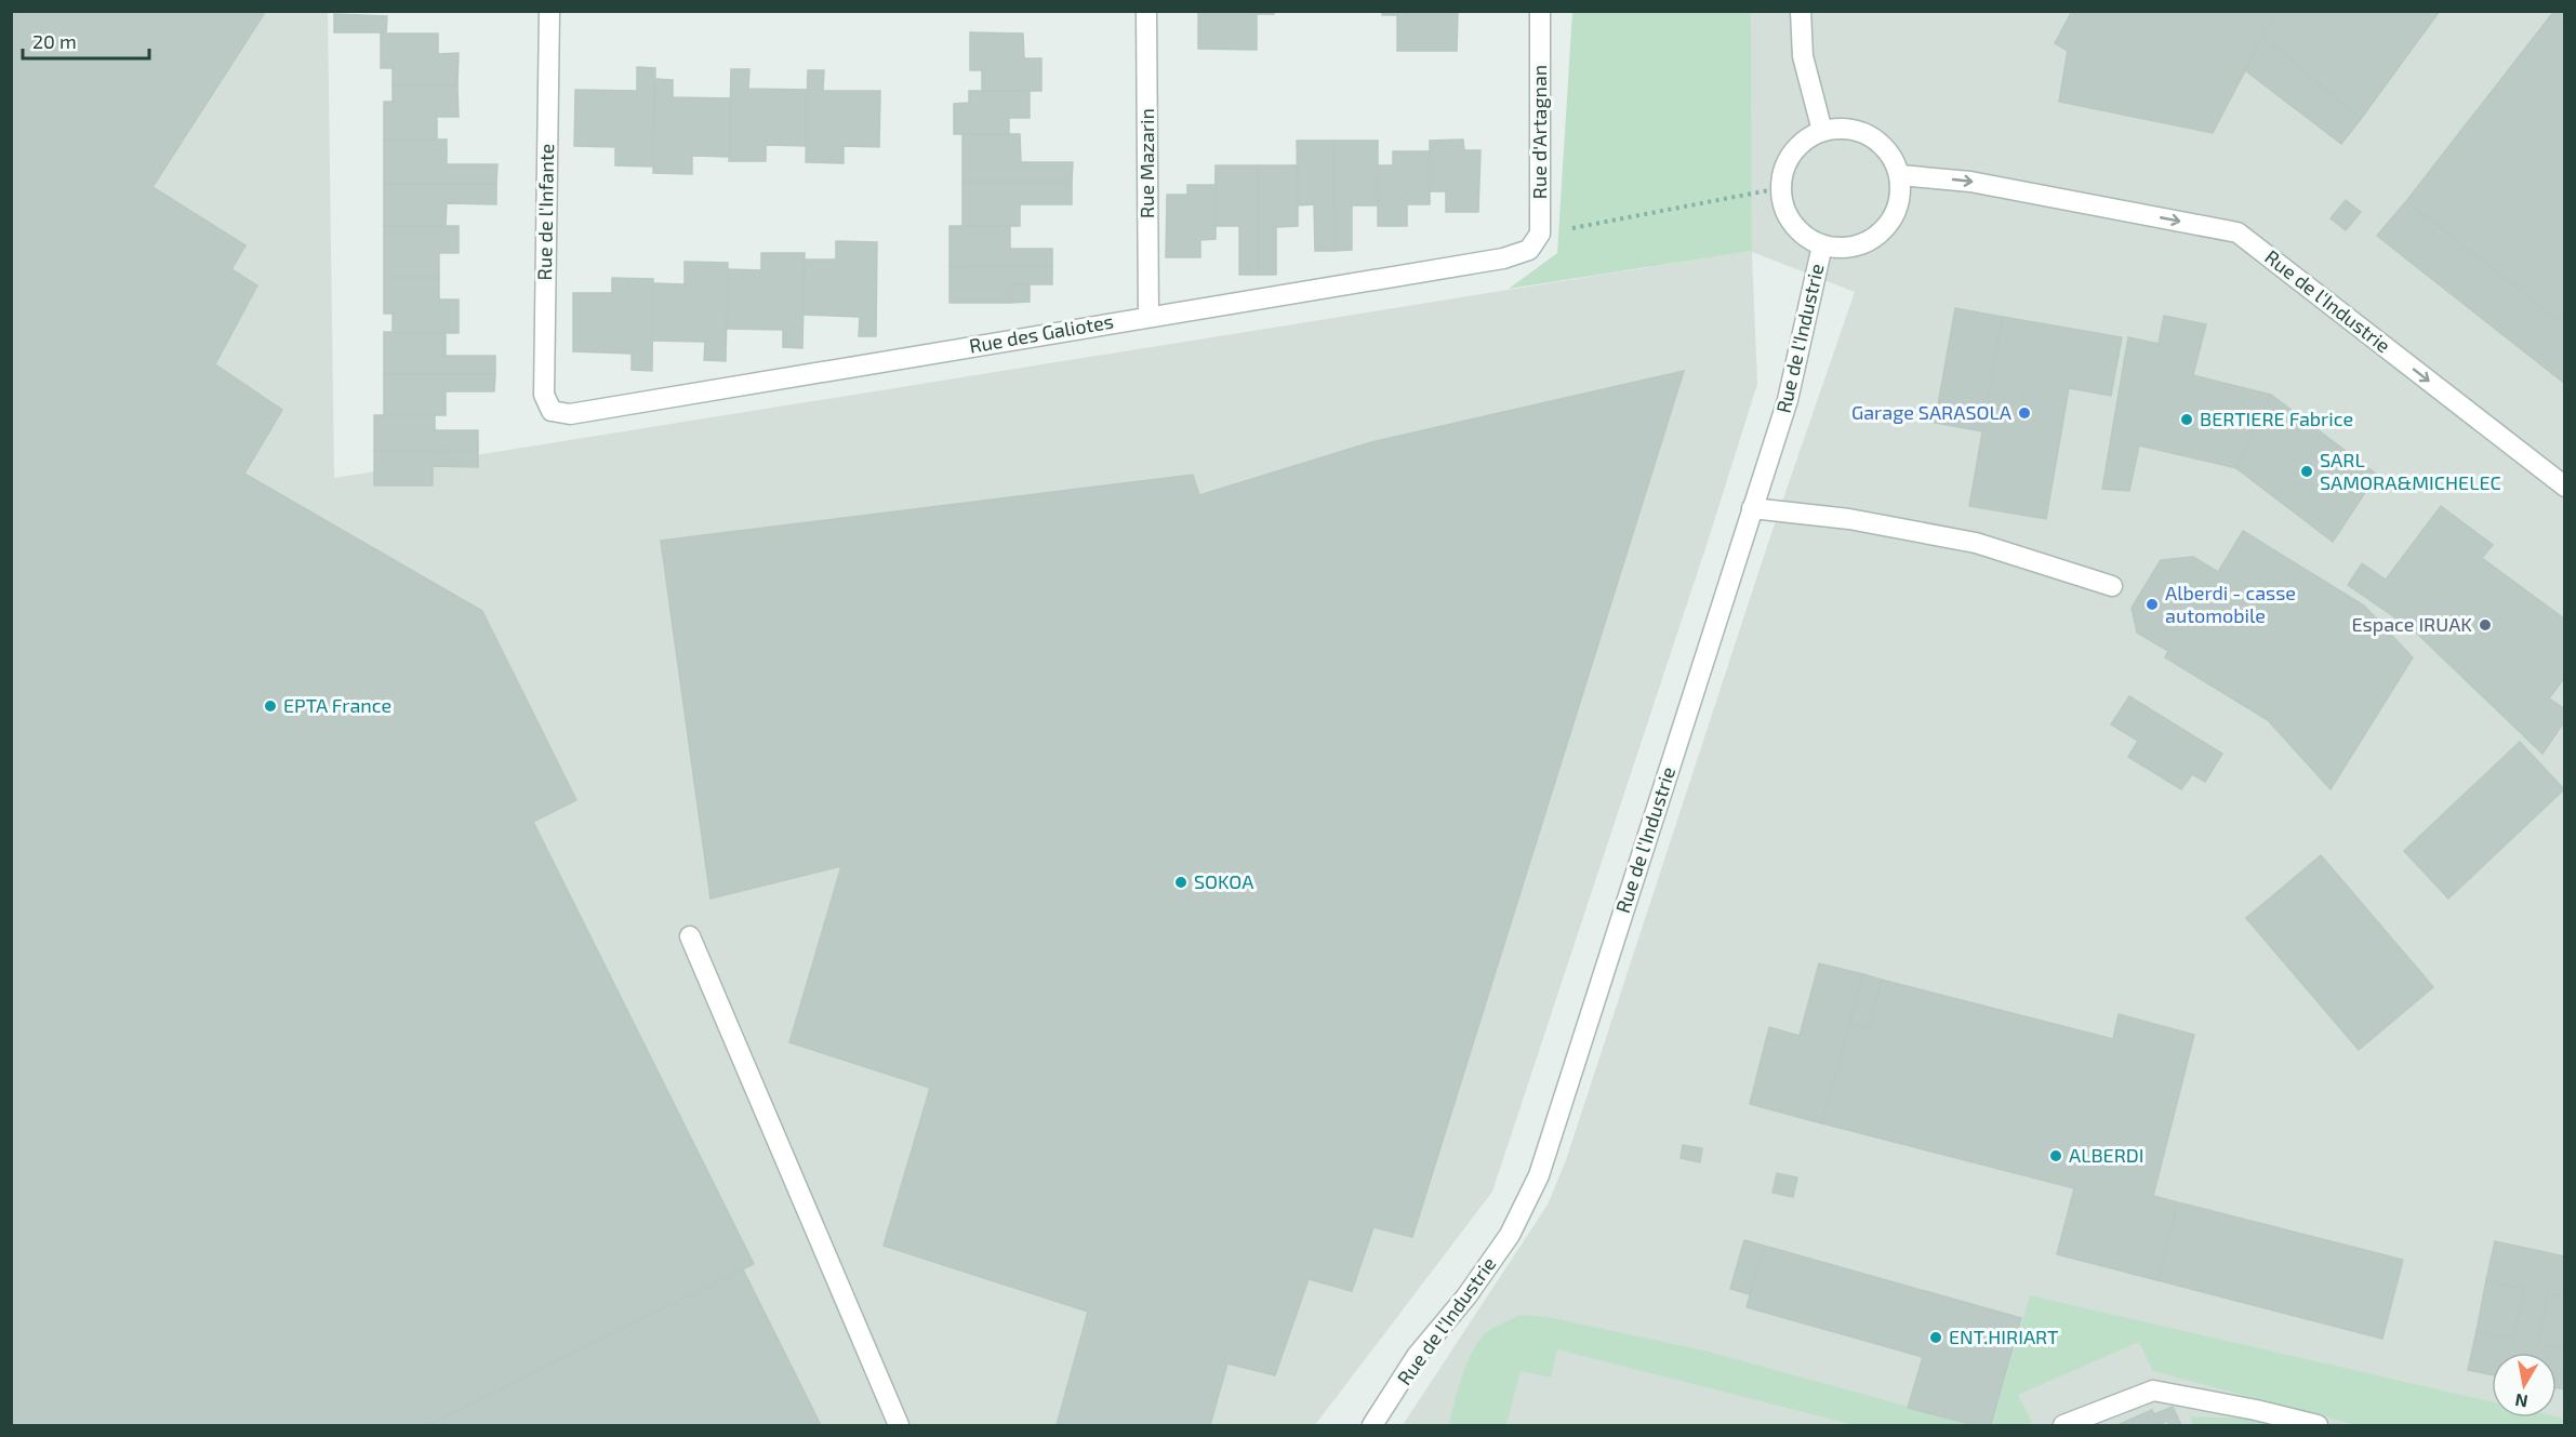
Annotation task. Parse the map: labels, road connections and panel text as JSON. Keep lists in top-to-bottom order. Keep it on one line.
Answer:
{"streets":{"street":["Rue d'Artagnan","Rue Mazarin","Rue de l'Infante","Rue de l'Industrie","Rue des Galiotes"]},"crossings":[["Rue d'Artagnan","Rue des Galiotes"],["Rue Mazarin","Rue des Galiotes"],["Rue de l'Infante","Rue des Galiotes"]],"places":["Garage SARASOLA","BERTIERE Fabrice","SARL SAMORA&MICHELEC","Alberdi - casse automobile","Espace IRUAK","EPTA France","SOKOA","ALBERDI","ENT.HIRIART"],"scale_bar":"20 m","north":"bottom"}
